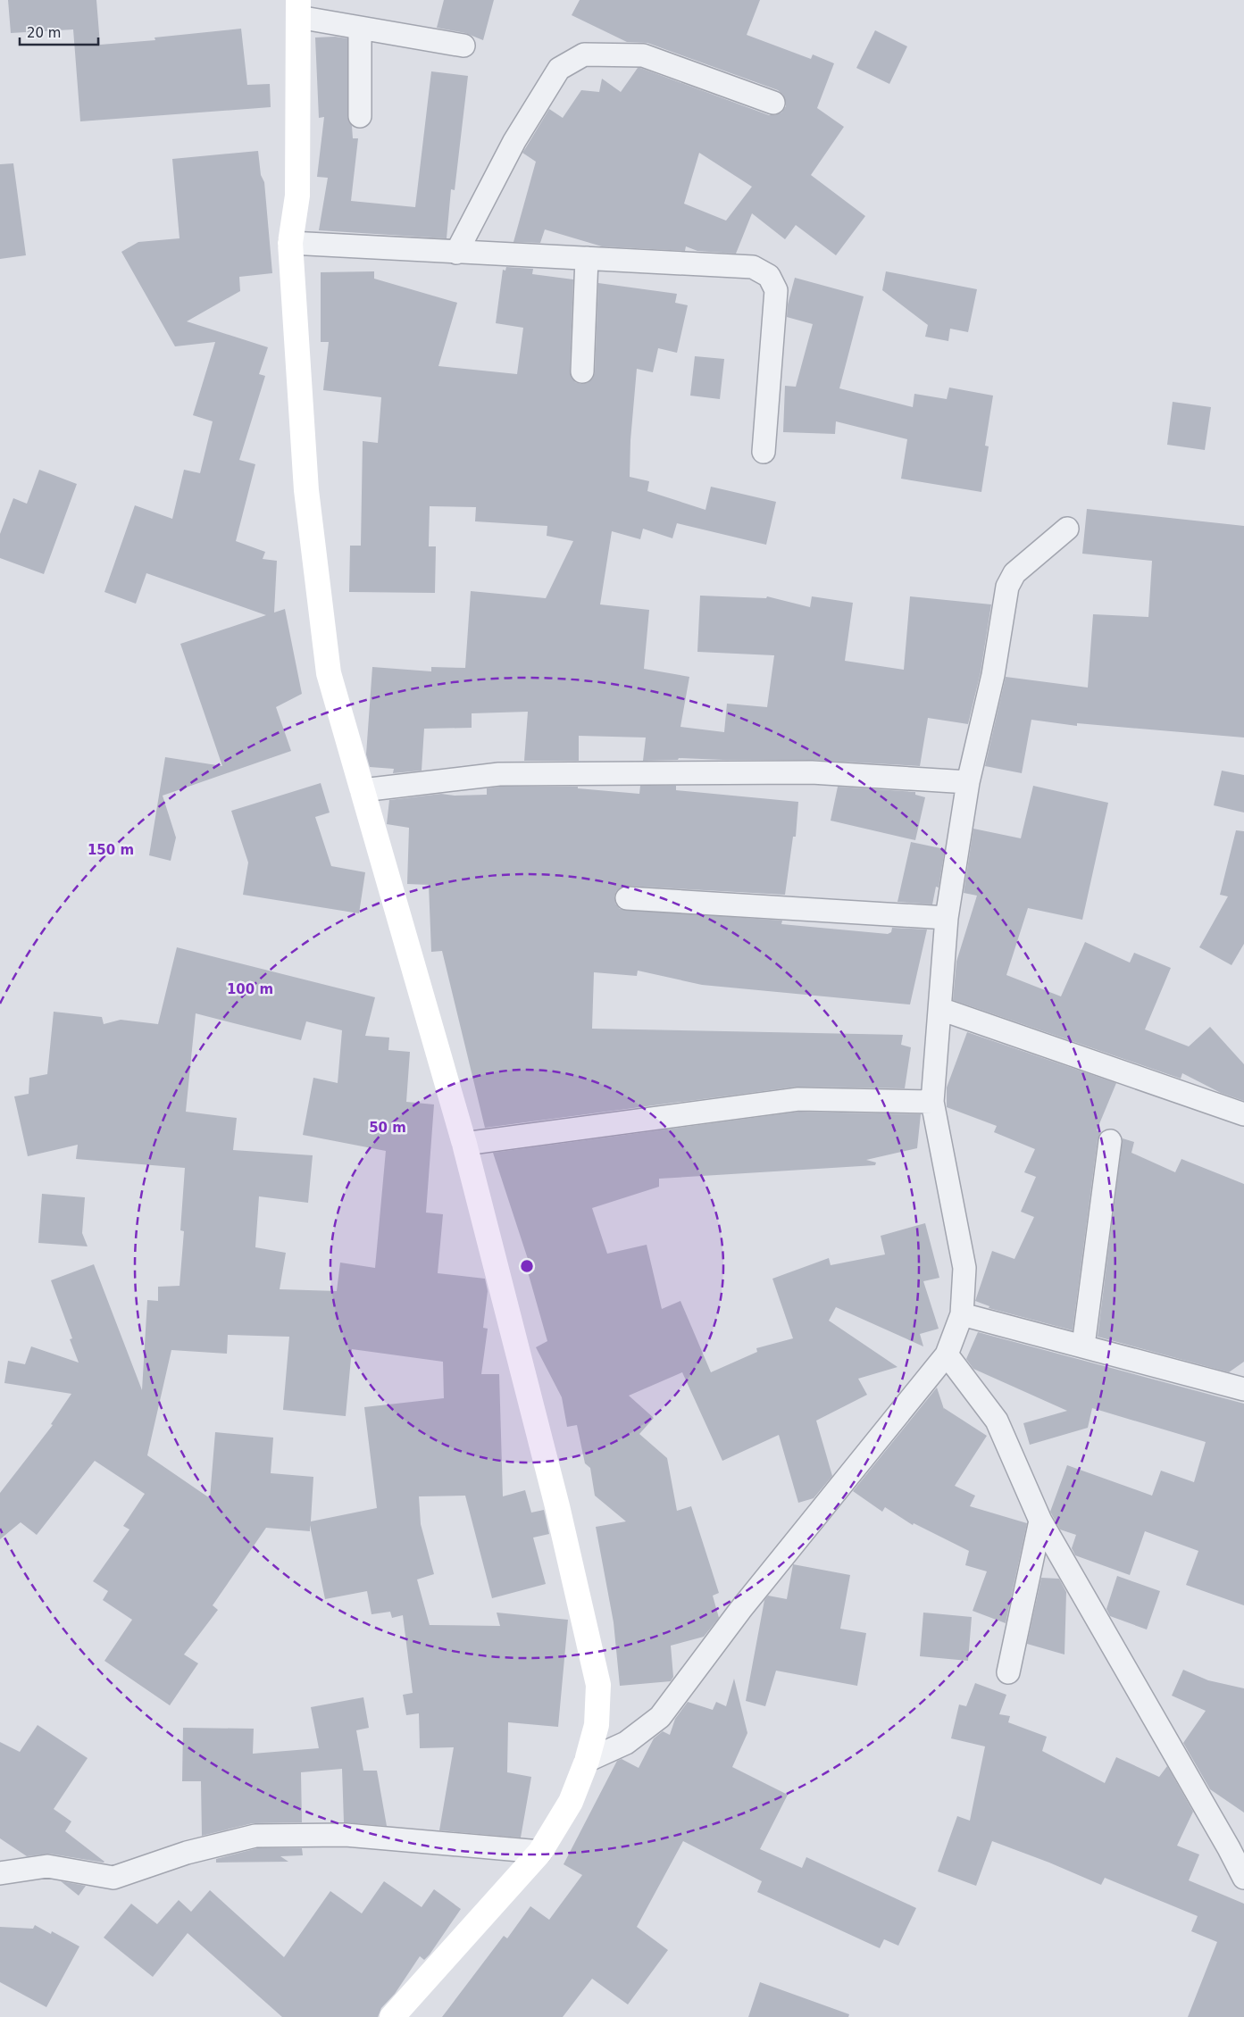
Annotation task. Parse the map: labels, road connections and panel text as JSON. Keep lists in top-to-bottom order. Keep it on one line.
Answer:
{"scale_bar":"20 m","rings":["150 m","100 m","50 m"]}
